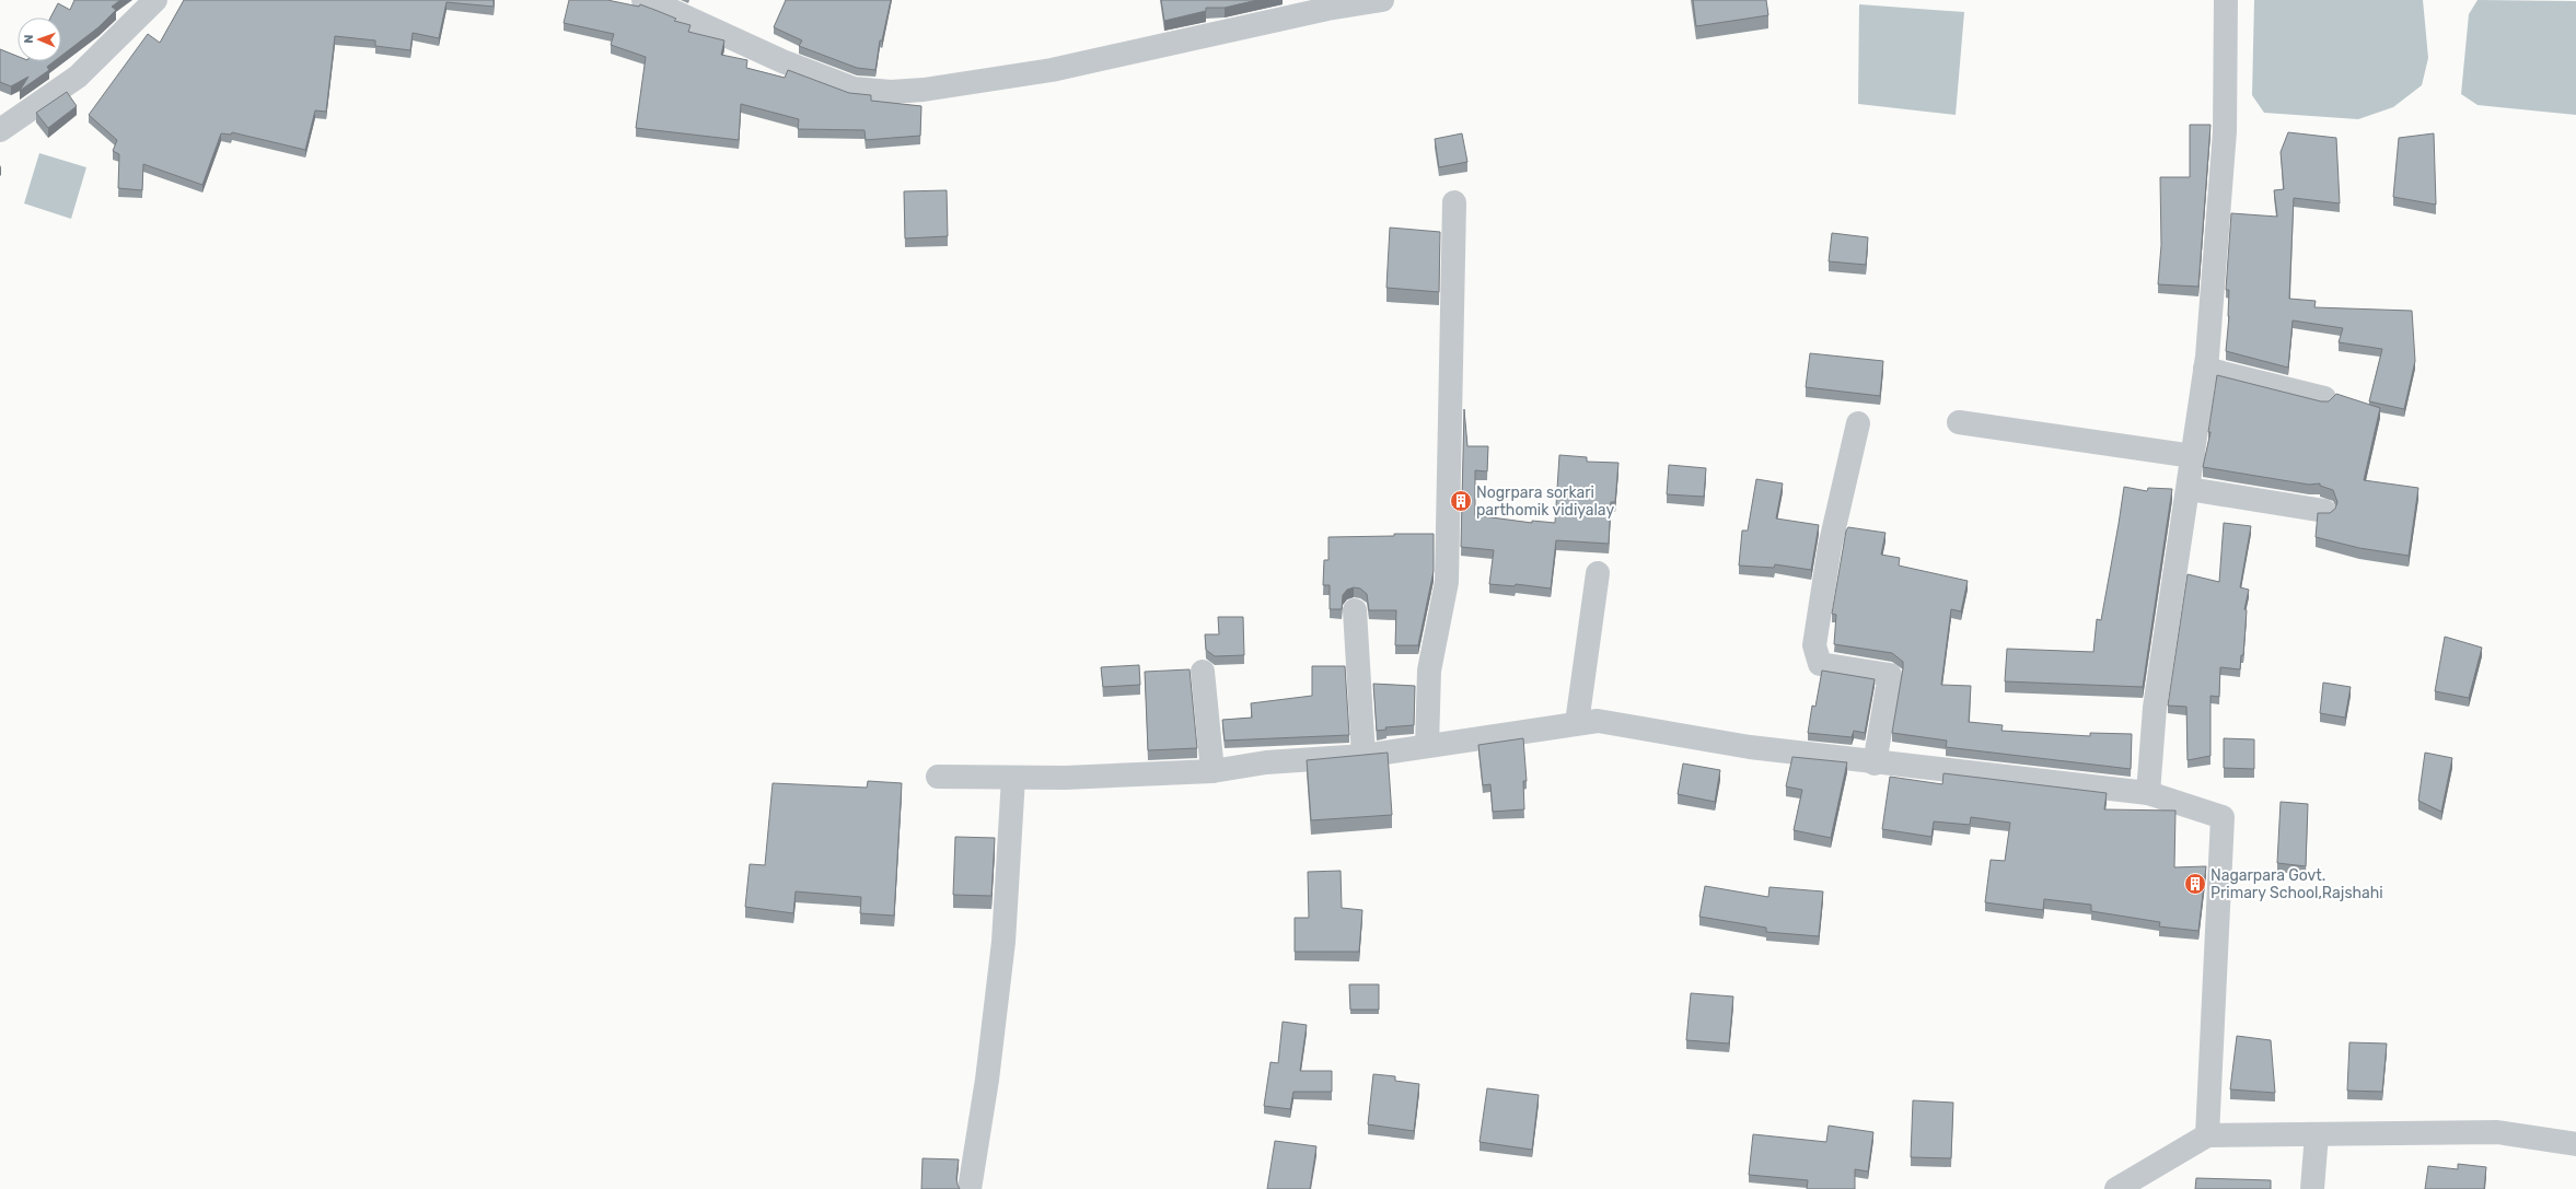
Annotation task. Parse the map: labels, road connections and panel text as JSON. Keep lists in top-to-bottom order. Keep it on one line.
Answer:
{"places":{"building":["Nogrpara sorkari parthomik vidiyalay","Nagarpara Govt. Primary School,Rajshahi"]},"north":"left"}
